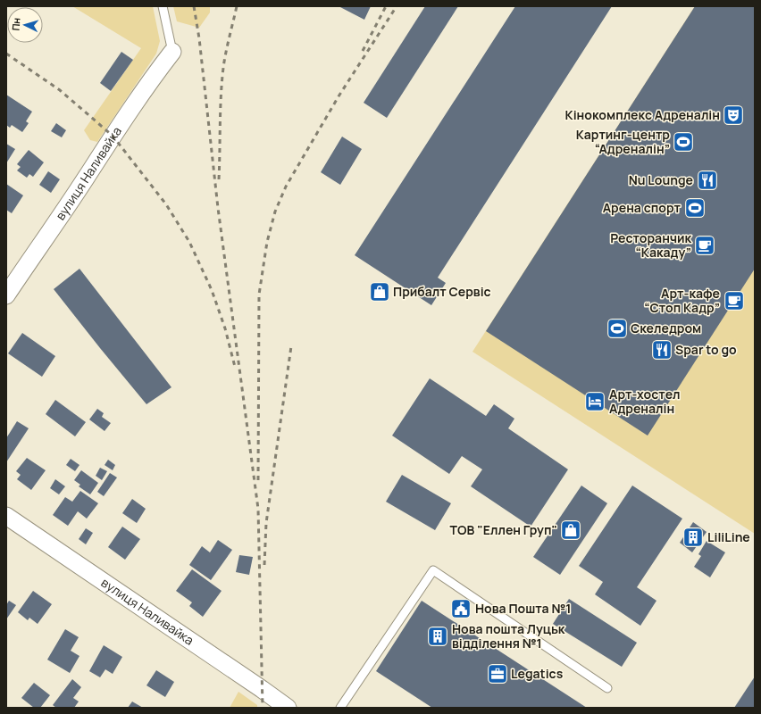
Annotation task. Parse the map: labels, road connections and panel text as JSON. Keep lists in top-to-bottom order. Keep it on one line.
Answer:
{"streets":{"street":["вулиця Наливайка"]},"places":{"theatre":["Кінокомплекс Адреналін"],"sports":["Картинг-центр “Адреналін”","Арена спорт","Скеледром"],"restaurant":["Nu Lounge","Spar to go"],"cafe":["Ресторанчик “Какаду”","Арт-кафе “Стоп Кадр”"],"shop":["Прибалт Сервіс","ТОВ \"Еллен Груп\""],"hotel":["Арт-хостел Адреналін"],"building":["LiliLine","Нова пошта Луцьк відділення №1"],"public building":["Нова Пошта №1"],"office":["Legatics"]},"north":"left"}
